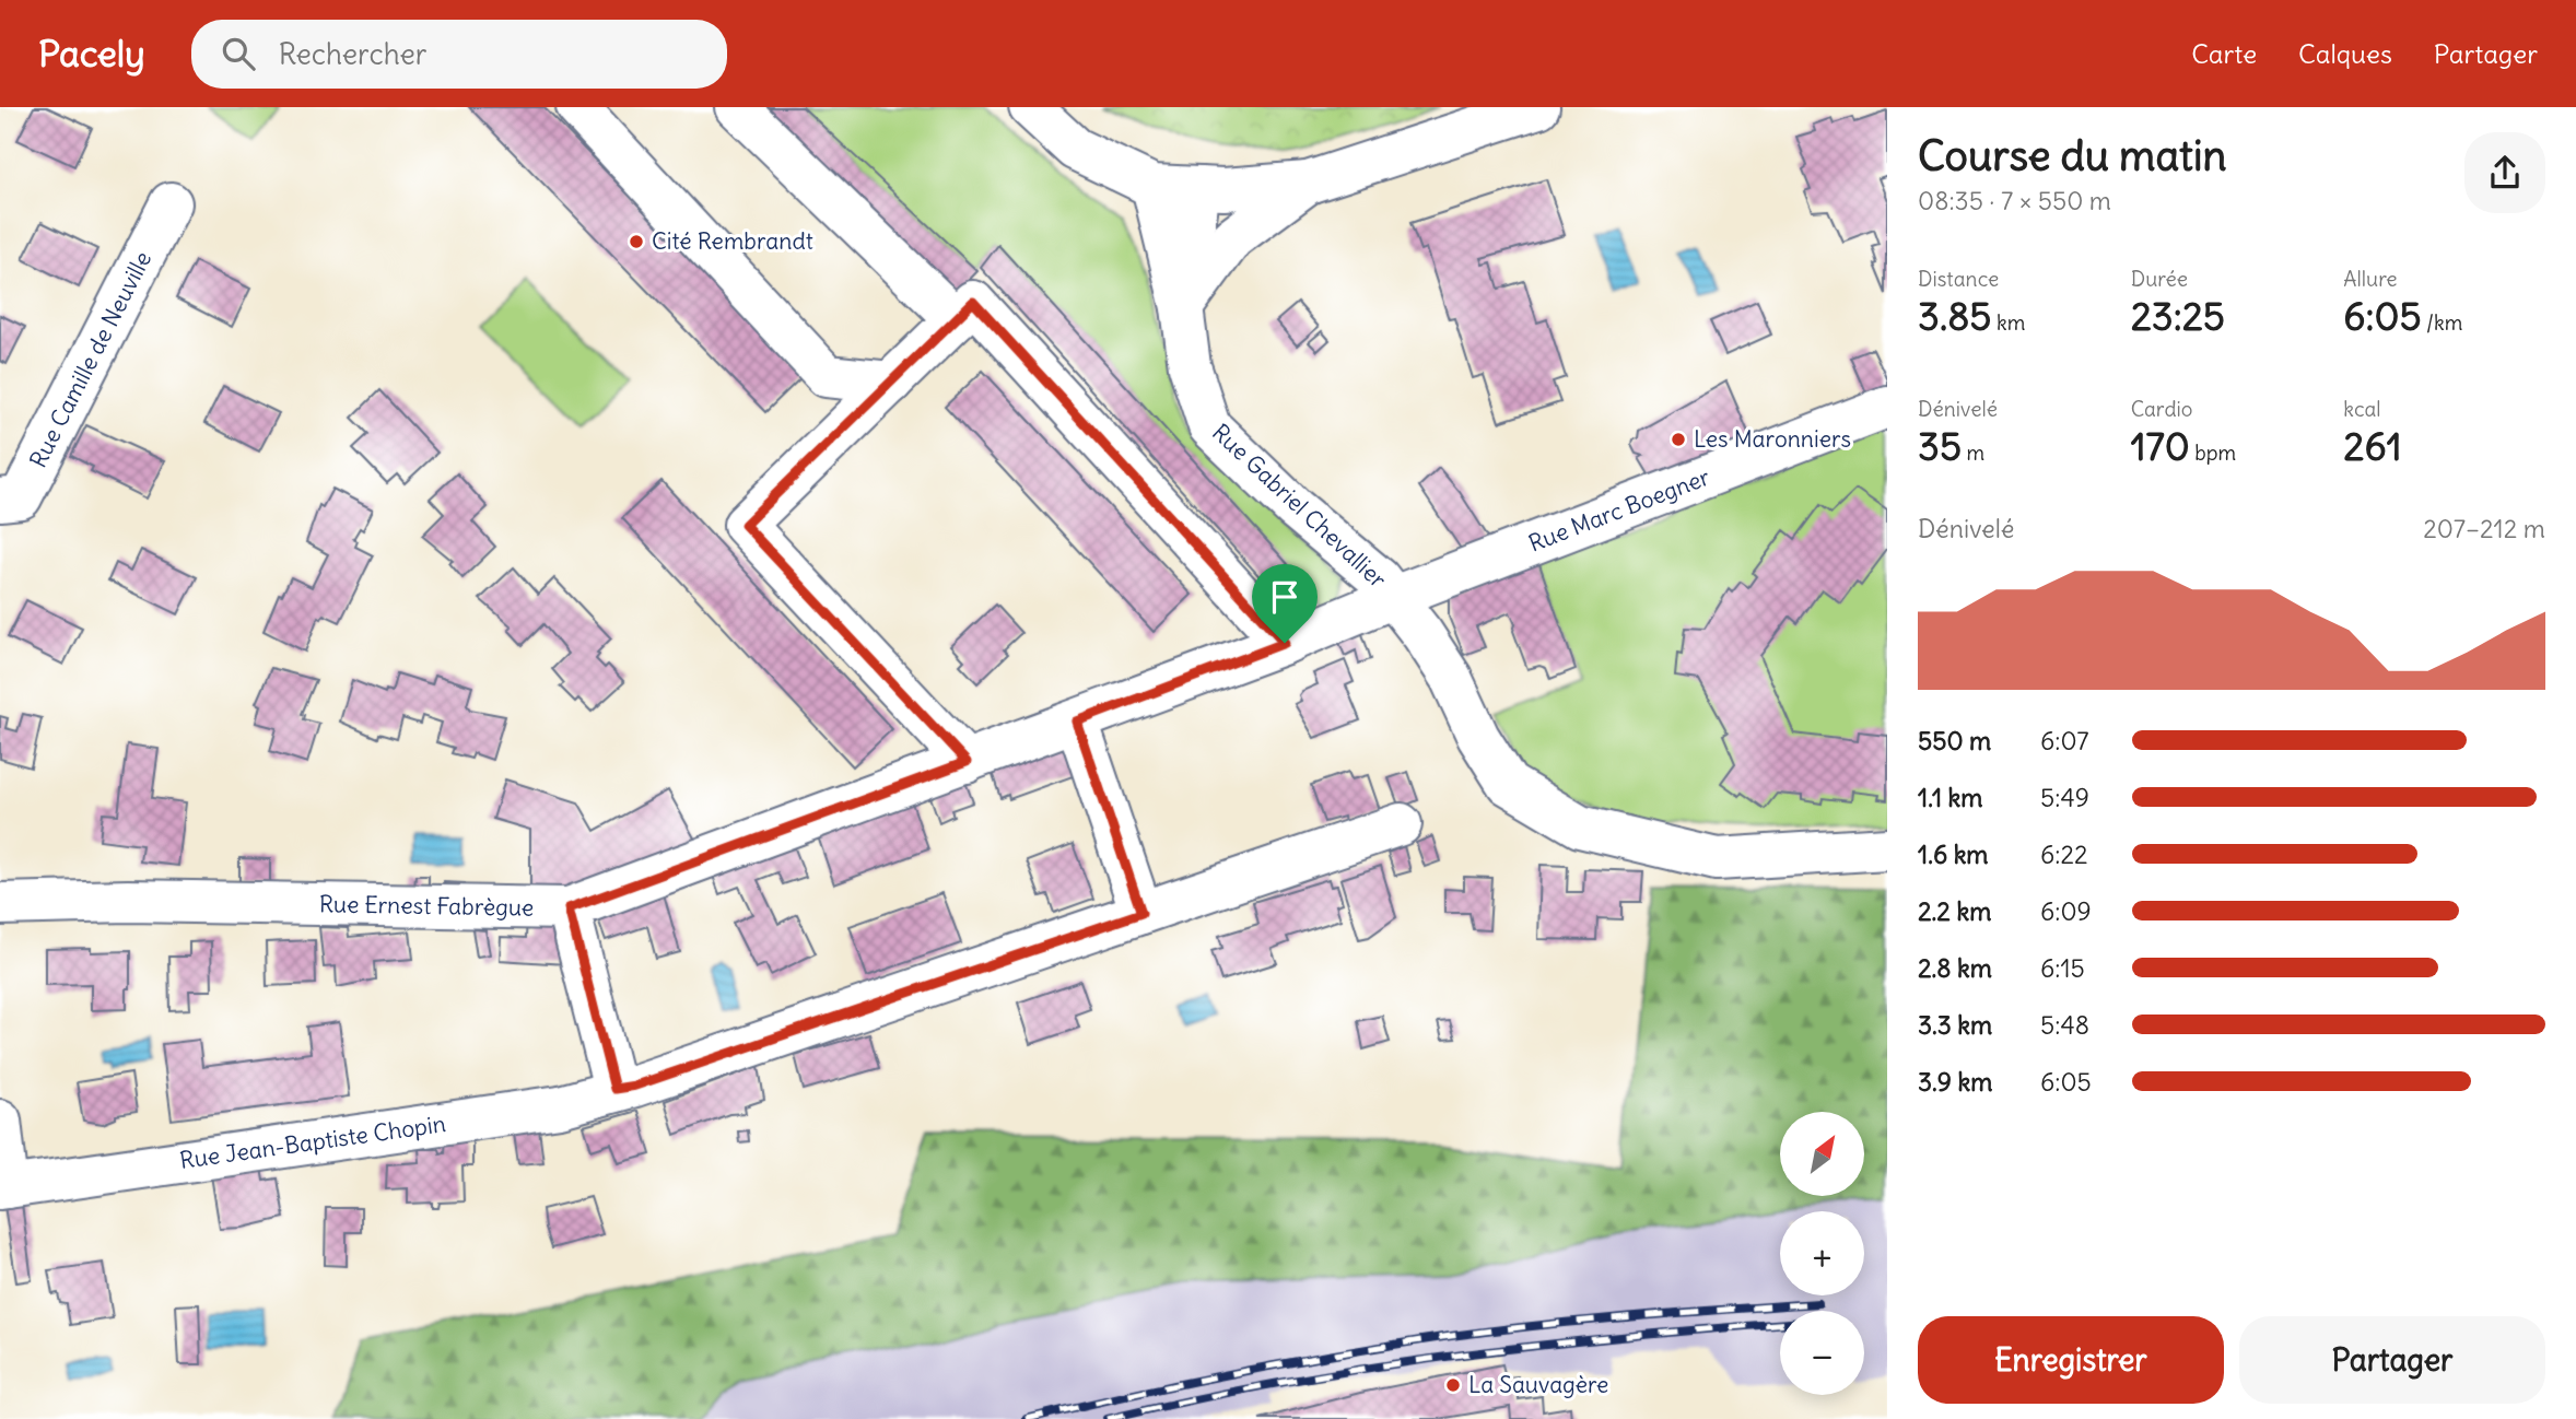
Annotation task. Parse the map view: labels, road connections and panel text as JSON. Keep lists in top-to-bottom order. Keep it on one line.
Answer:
{"streets":{"street":["Rue Camille de Neuville","Rue Gabriel Chevallier","Rue Marc Boegner","Rue Ernest Fabrègue","Rue Jean-Baptiste Chopin"]},"crossings":[["Rue Gabriel Chevallier","Rue Marc Boegner"],["Rue Gabriel Chevallier","Rue Ernest Fabrègue"],["Rue Marc Boegner","Rue Ernest Fabrègue"]],"places":["Cité Rembrandt","Les Maronniers","La Sauvagère"],"north":"top right","page":{"header":"Pacely","search":"Rechercher","nav":["Carte","Calques","Partager"],"heading":["Course du matin","08:35 · 7 × 550 m"],"stats":[["Distance","3.85 km"],["Durée","23:25"],["Allure","6:05 /km"],["Dénivelé","35 m"],["Cardio","170 bpm"],["kcal","261"]],"chart":["Dénivelé","207–212 m"],"list":[{"name":"550 m","note":"6:07"},{"name":"1.1 km","note":"5:49"},{"name":"1.6 km","note":"6:22"},{"name":"2.2 km","note":"6:09"},{"name":"2.8 km","note":"6:15"},{"name":"3.3 km","note":"5:48"},{"name":"3.9 km","note":"6:05"}],"map_buttons":["+","−"],"buttons":["Enregistrer","Partager"]}}
